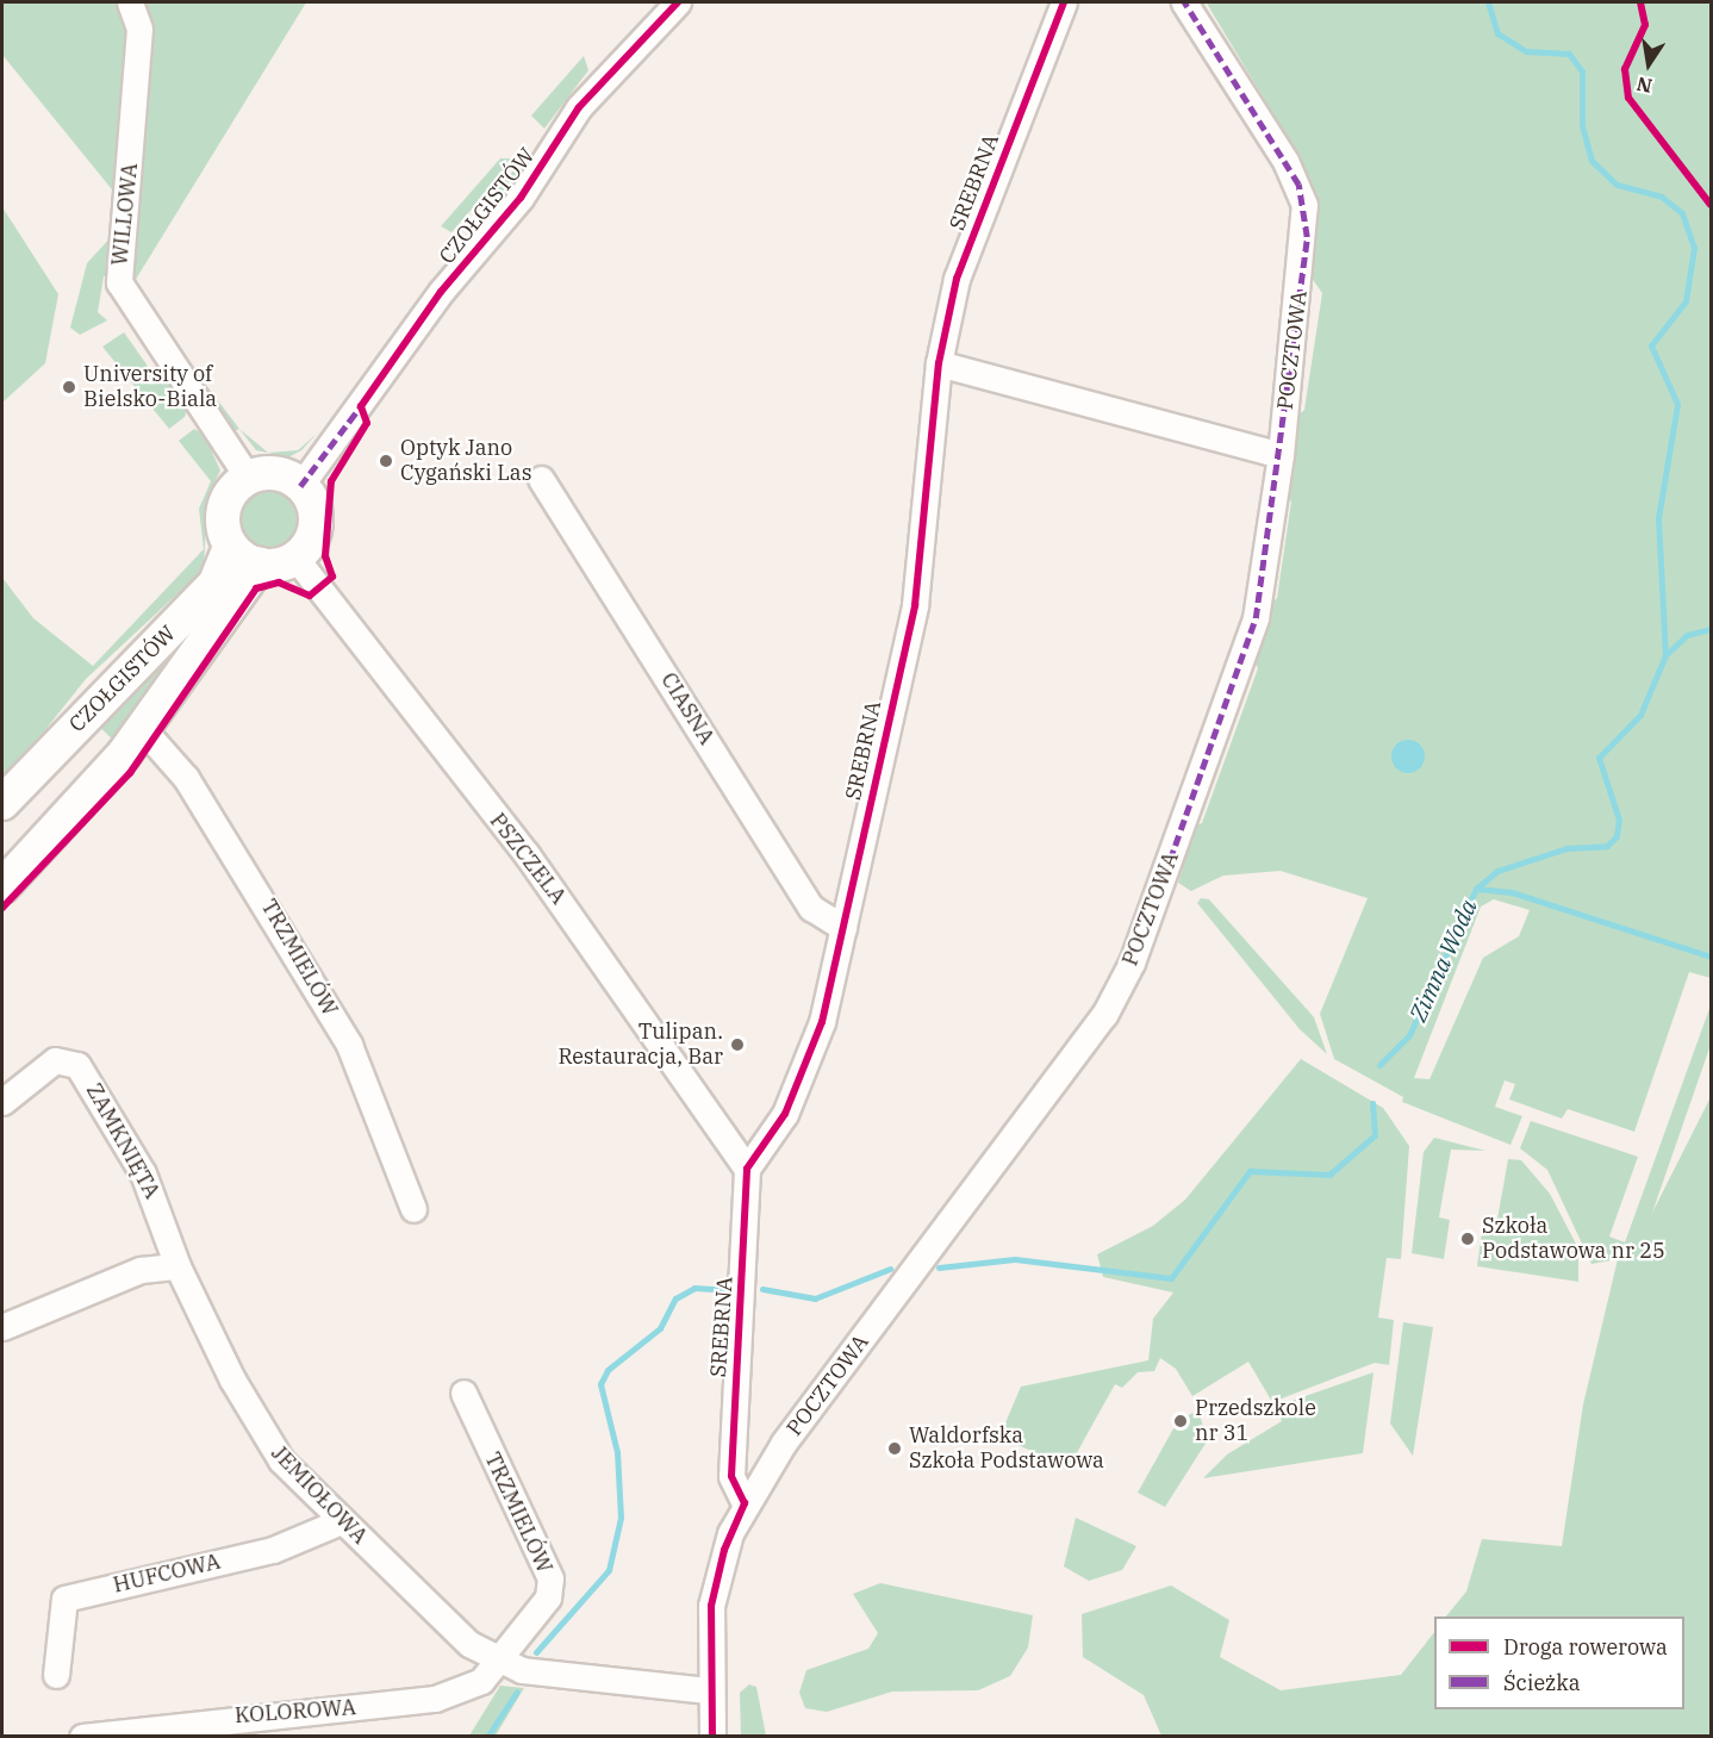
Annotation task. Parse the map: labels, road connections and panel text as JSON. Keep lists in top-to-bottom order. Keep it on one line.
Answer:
{"streets":{"street":["SREBRNA","CZOŁGISTÓW","WILLOWA","POCZTOWA","CIASNA","PSZCZELA","TRZMIELÓW","ZAMKNIĘTA","JEMIOŁOWA","HUFCOWA","KOLOROWA"]},"crossings":[["SREBRNA","POCZTOWA"],["SREBRNA","CIASNA"],["SREBRNA","PSZCZELA"],["CZOŁGISTÓW","WILLOWA"],["CZOŁGISTÓW","PSZCZELA"],["CZOŁGISTÓW","TRZMIELÓW"],["WILLOWA","PSZCZELA"],["TRZMIELÓW","JEMIOŁOWA"],["TRZMIELÓW","KOLOROWA"],["ZAMKNIĘTA","JEMIOŁOWA"],["JEMIOŁOWA","HUFCOWA"],["JEMIOŁOWA","KOLOROWA"]],"water":["Zimna Woda"],"places":["University of Bielsko-Biala","Optyk Jano Cygański Las","Tulipan. Restauracja, Bar","Szkoła Podstawowa nr 25","Przedszkole nr 31","Waldorfska Szkoła Podstawowa"],"legend":["Droga rowerowa","Ścieżka"],"north":"bottom"}
